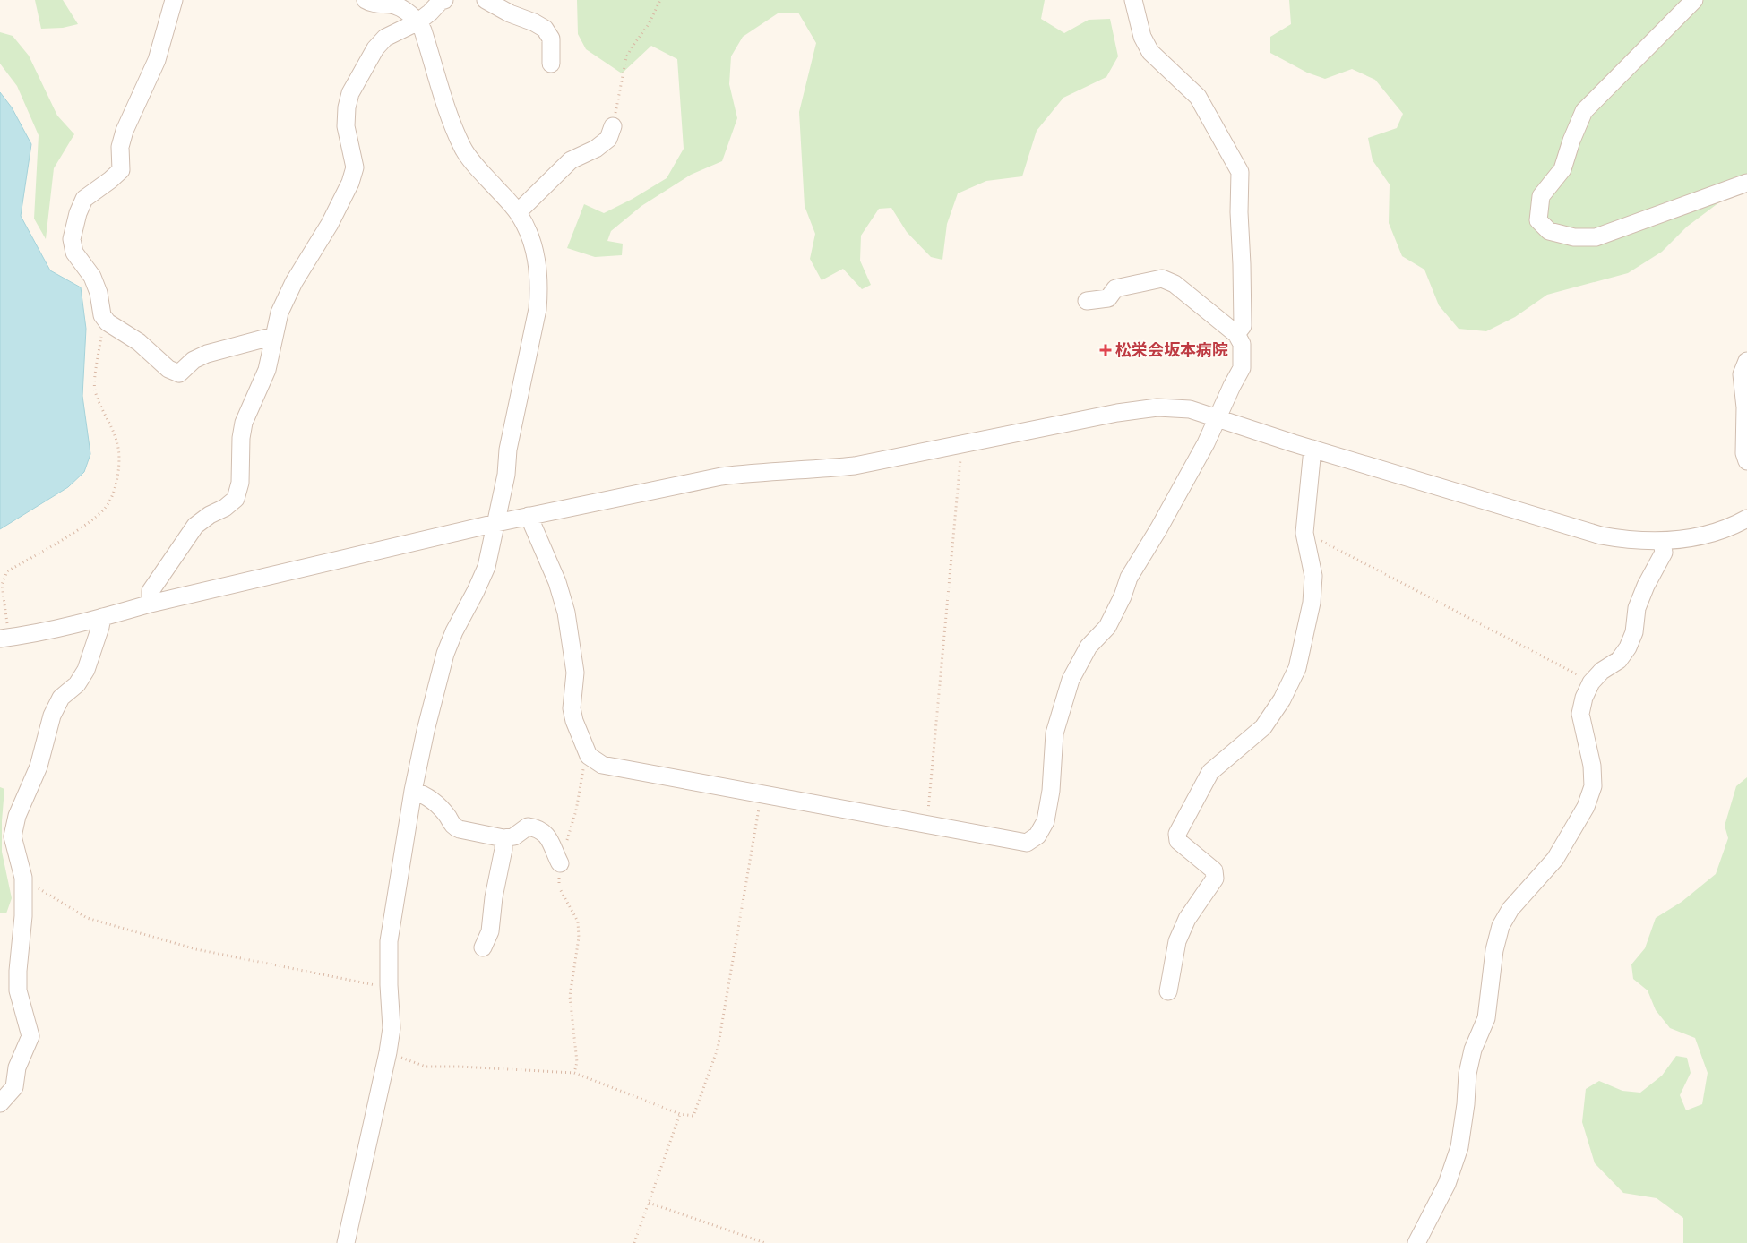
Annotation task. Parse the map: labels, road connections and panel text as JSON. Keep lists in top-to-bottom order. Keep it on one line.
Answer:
{"places":{"health":["松栄会坂本病院"]}}
